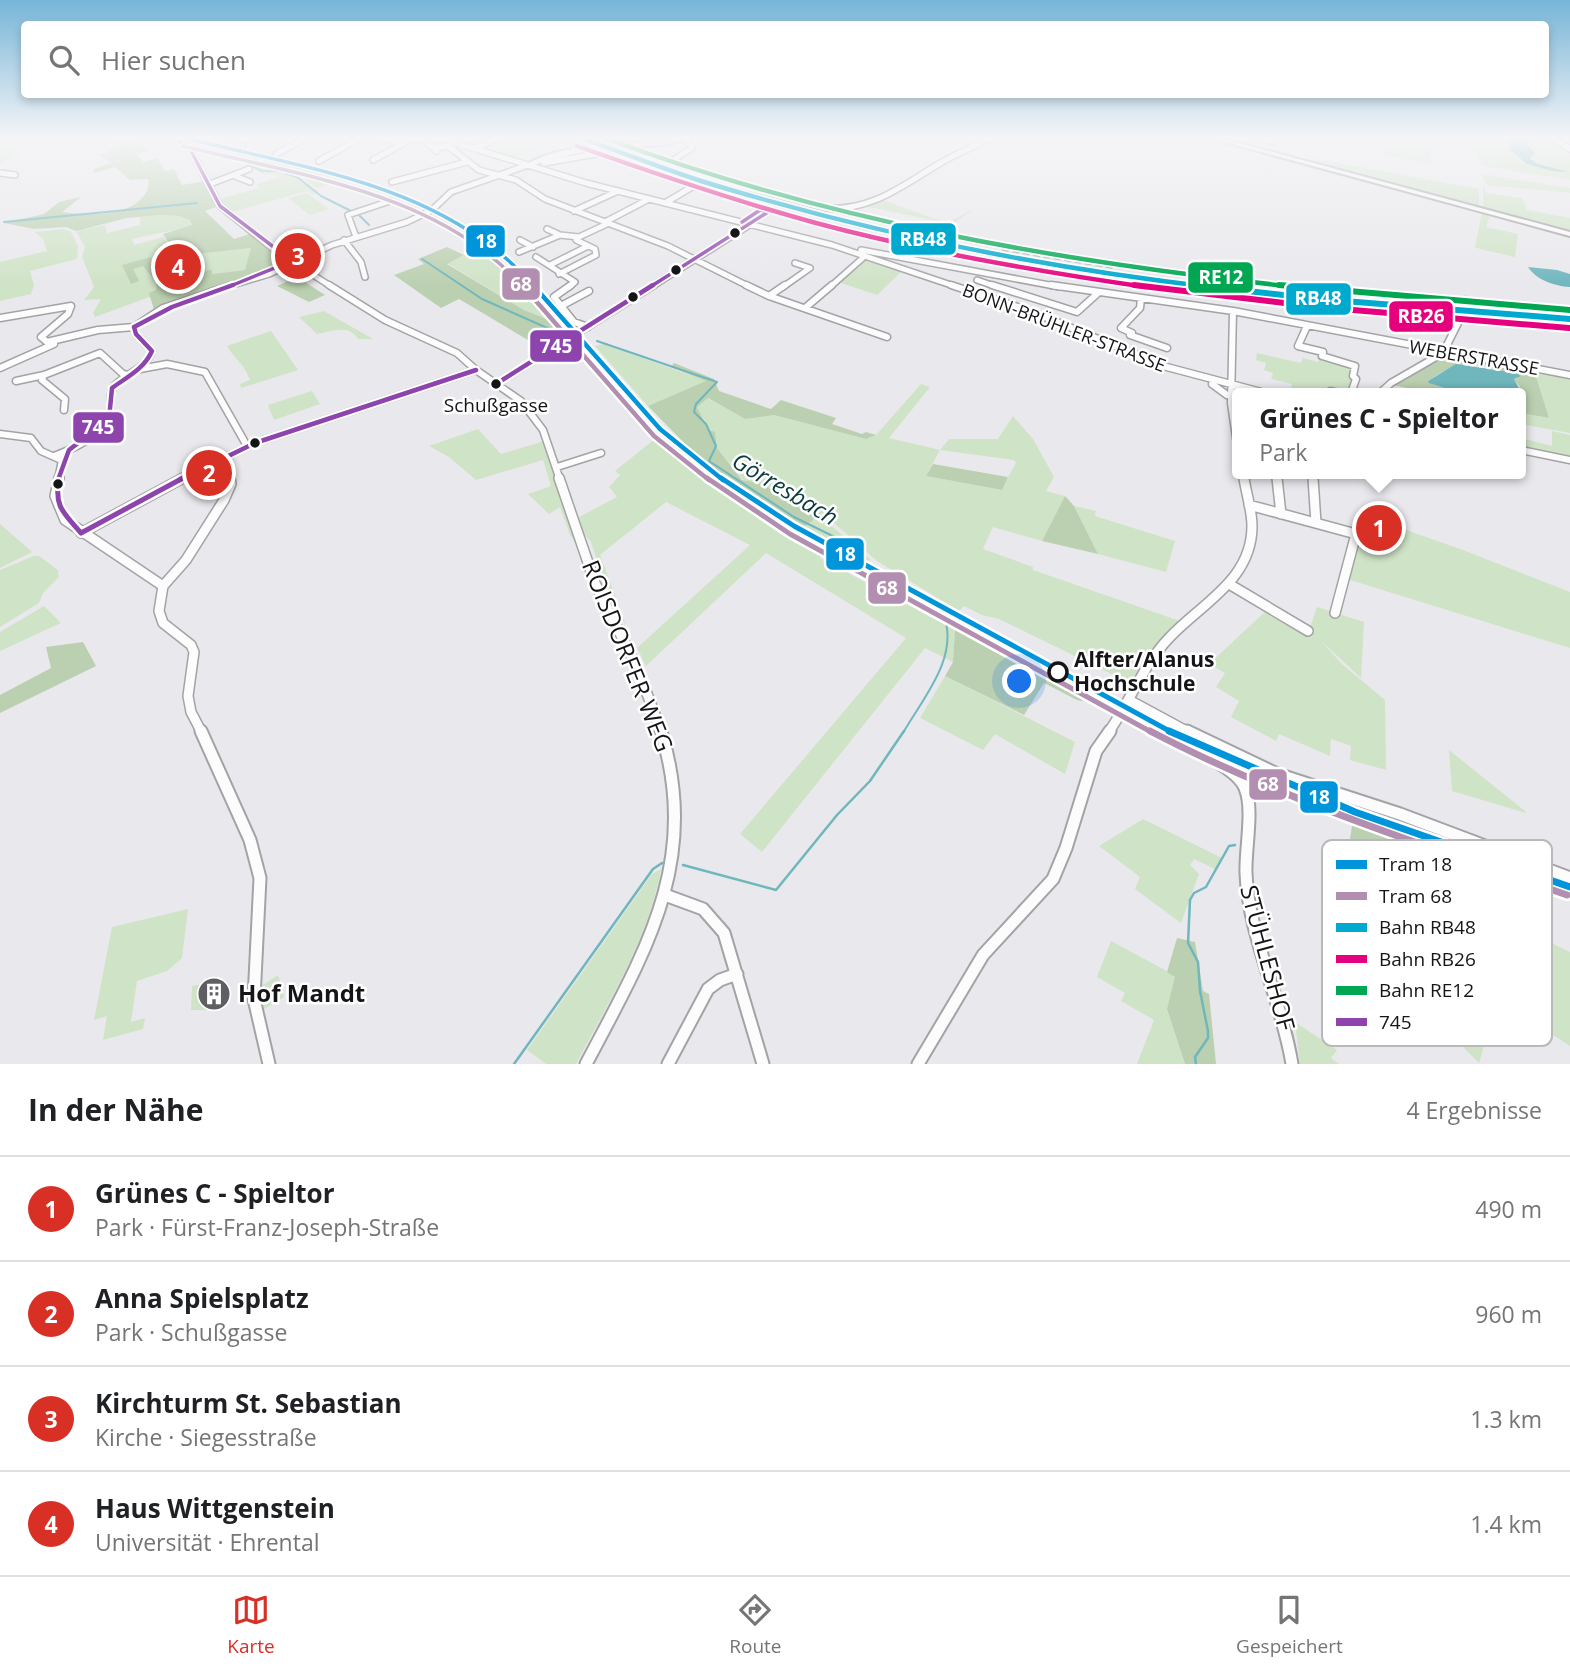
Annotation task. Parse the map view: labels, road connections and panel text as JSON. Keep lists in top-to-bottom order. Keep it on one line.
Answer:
{"streets":{"street":["BONN-BRÜHLER-STRASSE","WEBERSTRASSE","ROISDORFER WEG","STÜHLESHOF"]},"crossings":[["BONN-BRÜHLER-STRASSE","WEBERSTRASSE"]],"water":["Görresbach"],"places":{"other":["Schußgasse","Alfter/Alanus Hochschule"],"building":["Hof Mandt"]},"lines":["tram line 18","tram line 68","rail line RB48","rail line RB26","rail line RE12","transit line 745"],"legend":["Tram 18","Tram 68","Bahn RB48","Bahn RB26","Bahn RE12","745"],"page":{"search":"Hier suchen","pins":["3","4","2","1"],"popup":["Grünes C - Spieltor","Park"],"heading":["In der Nähe","4 Ergebnisse"],"list":[{"mark":"1","name":"Grünes C - Spieltor","note":"Park · Fürst-Franz-Joseph-Straße","value":"490 m"},{"mark":"2","name":"Anna Spielsplatz","note":"Park · Schußgasse","value":"960 m"},{"mark":"3","name":"Kirchturm St. Sebastian","note":"Kirche · Siegesstraße","value":"1.3 km"},{"mark":"4","name":"Haus Wittgenstein","note":"Universität · Ehrental","value":"1.4 km"}],"nav":["Karte","Route","Gespeichert"]}}
